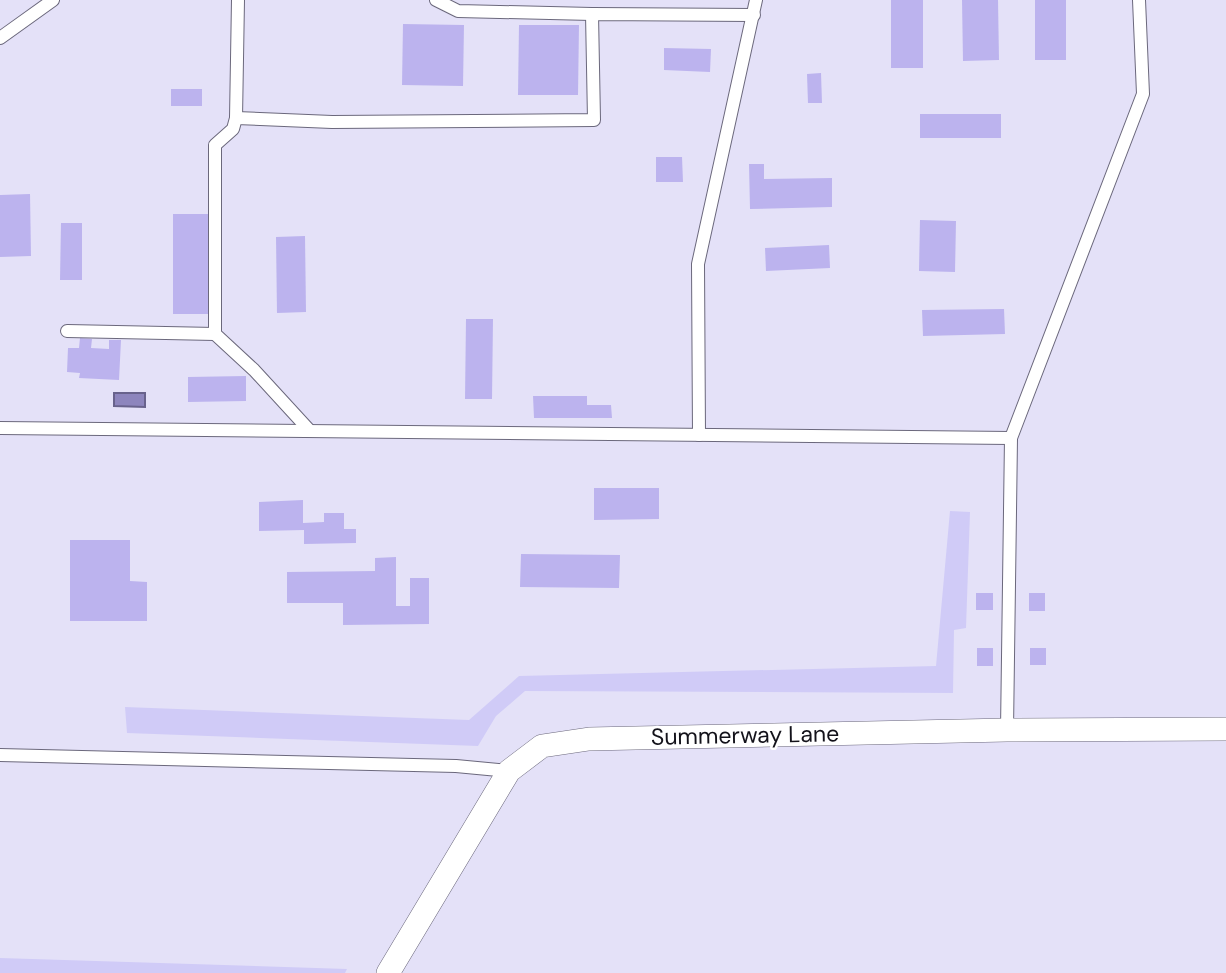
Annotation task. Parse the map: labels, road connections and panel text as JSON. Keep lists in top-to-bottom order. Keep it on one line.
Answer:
{"streets":{"street":["Summerway Lane"]}}
